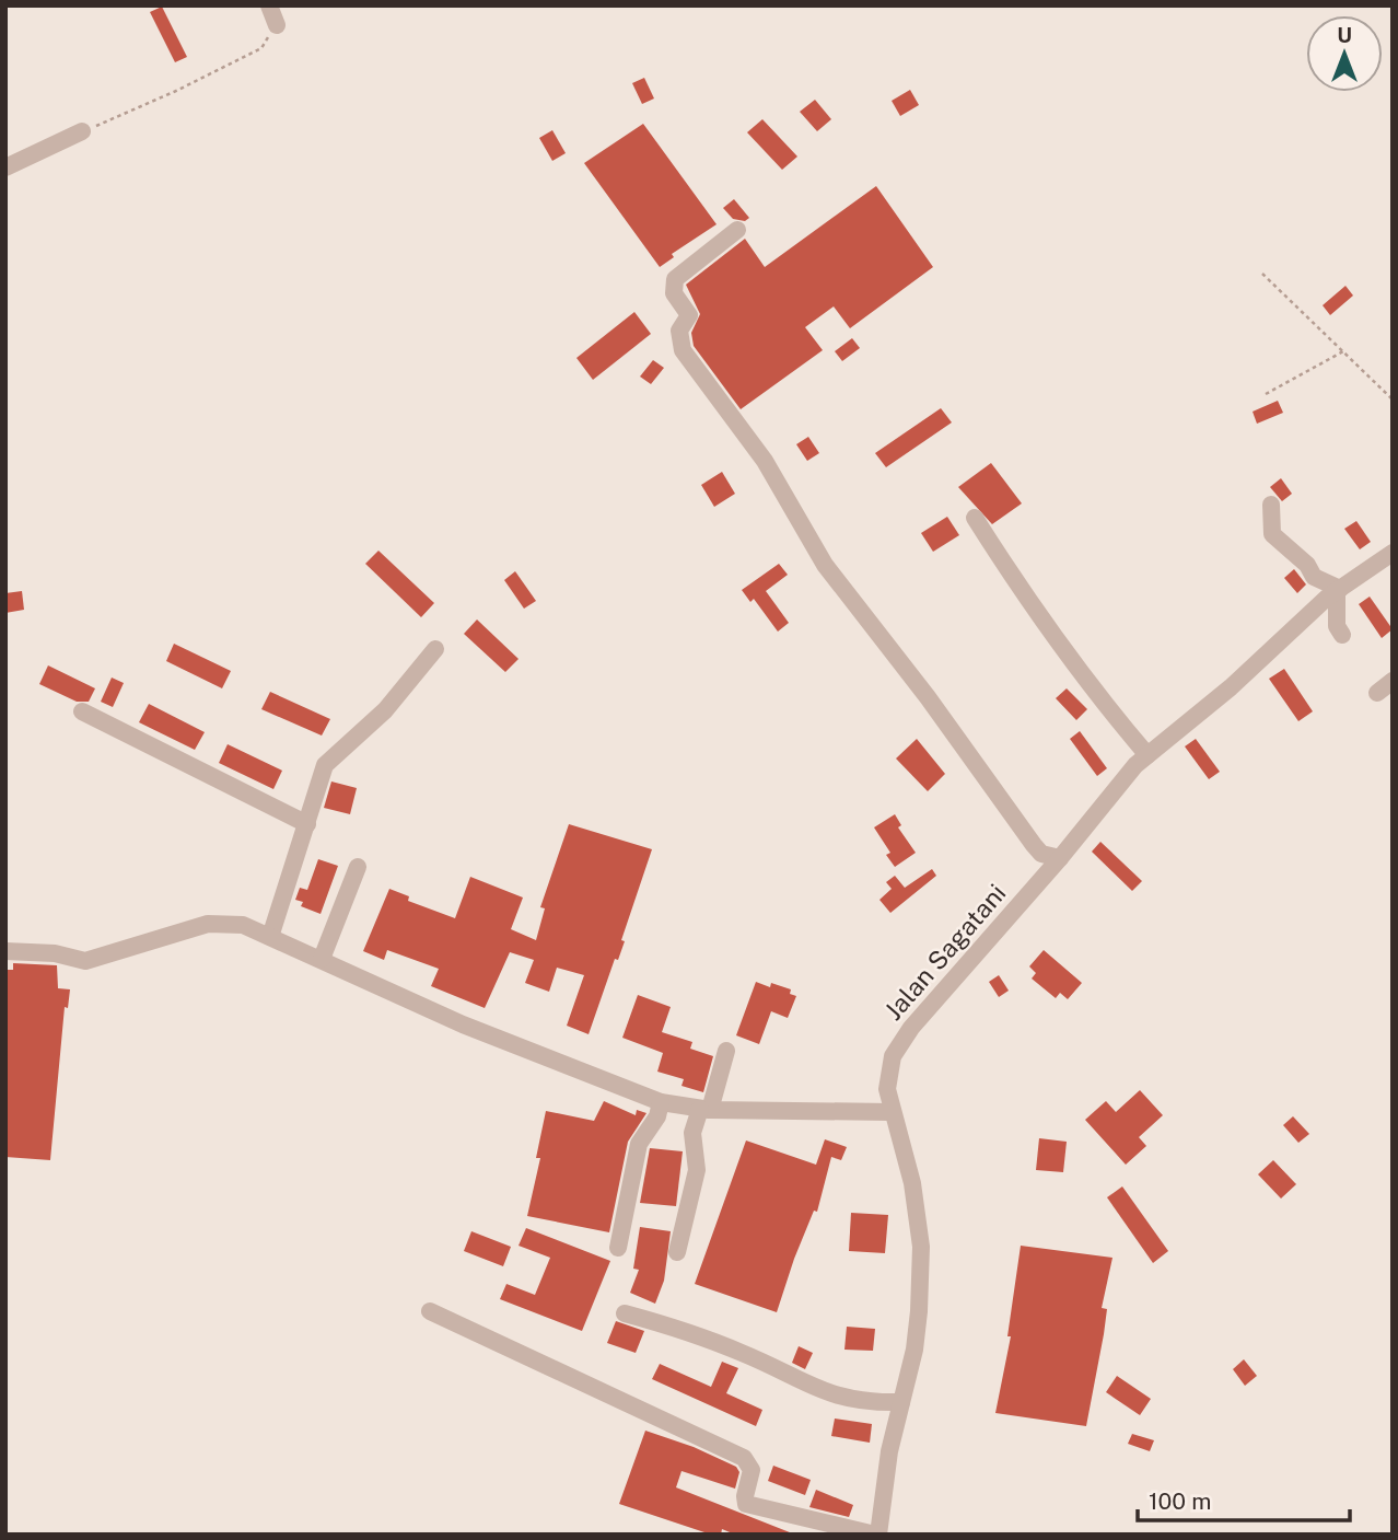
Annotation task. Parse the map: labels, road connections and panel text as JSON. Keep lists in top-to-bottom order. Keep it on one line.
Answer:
{"streets":{"street":["Jalan Sagatani"]},"scale_bar":"100 m","north":"top"}
